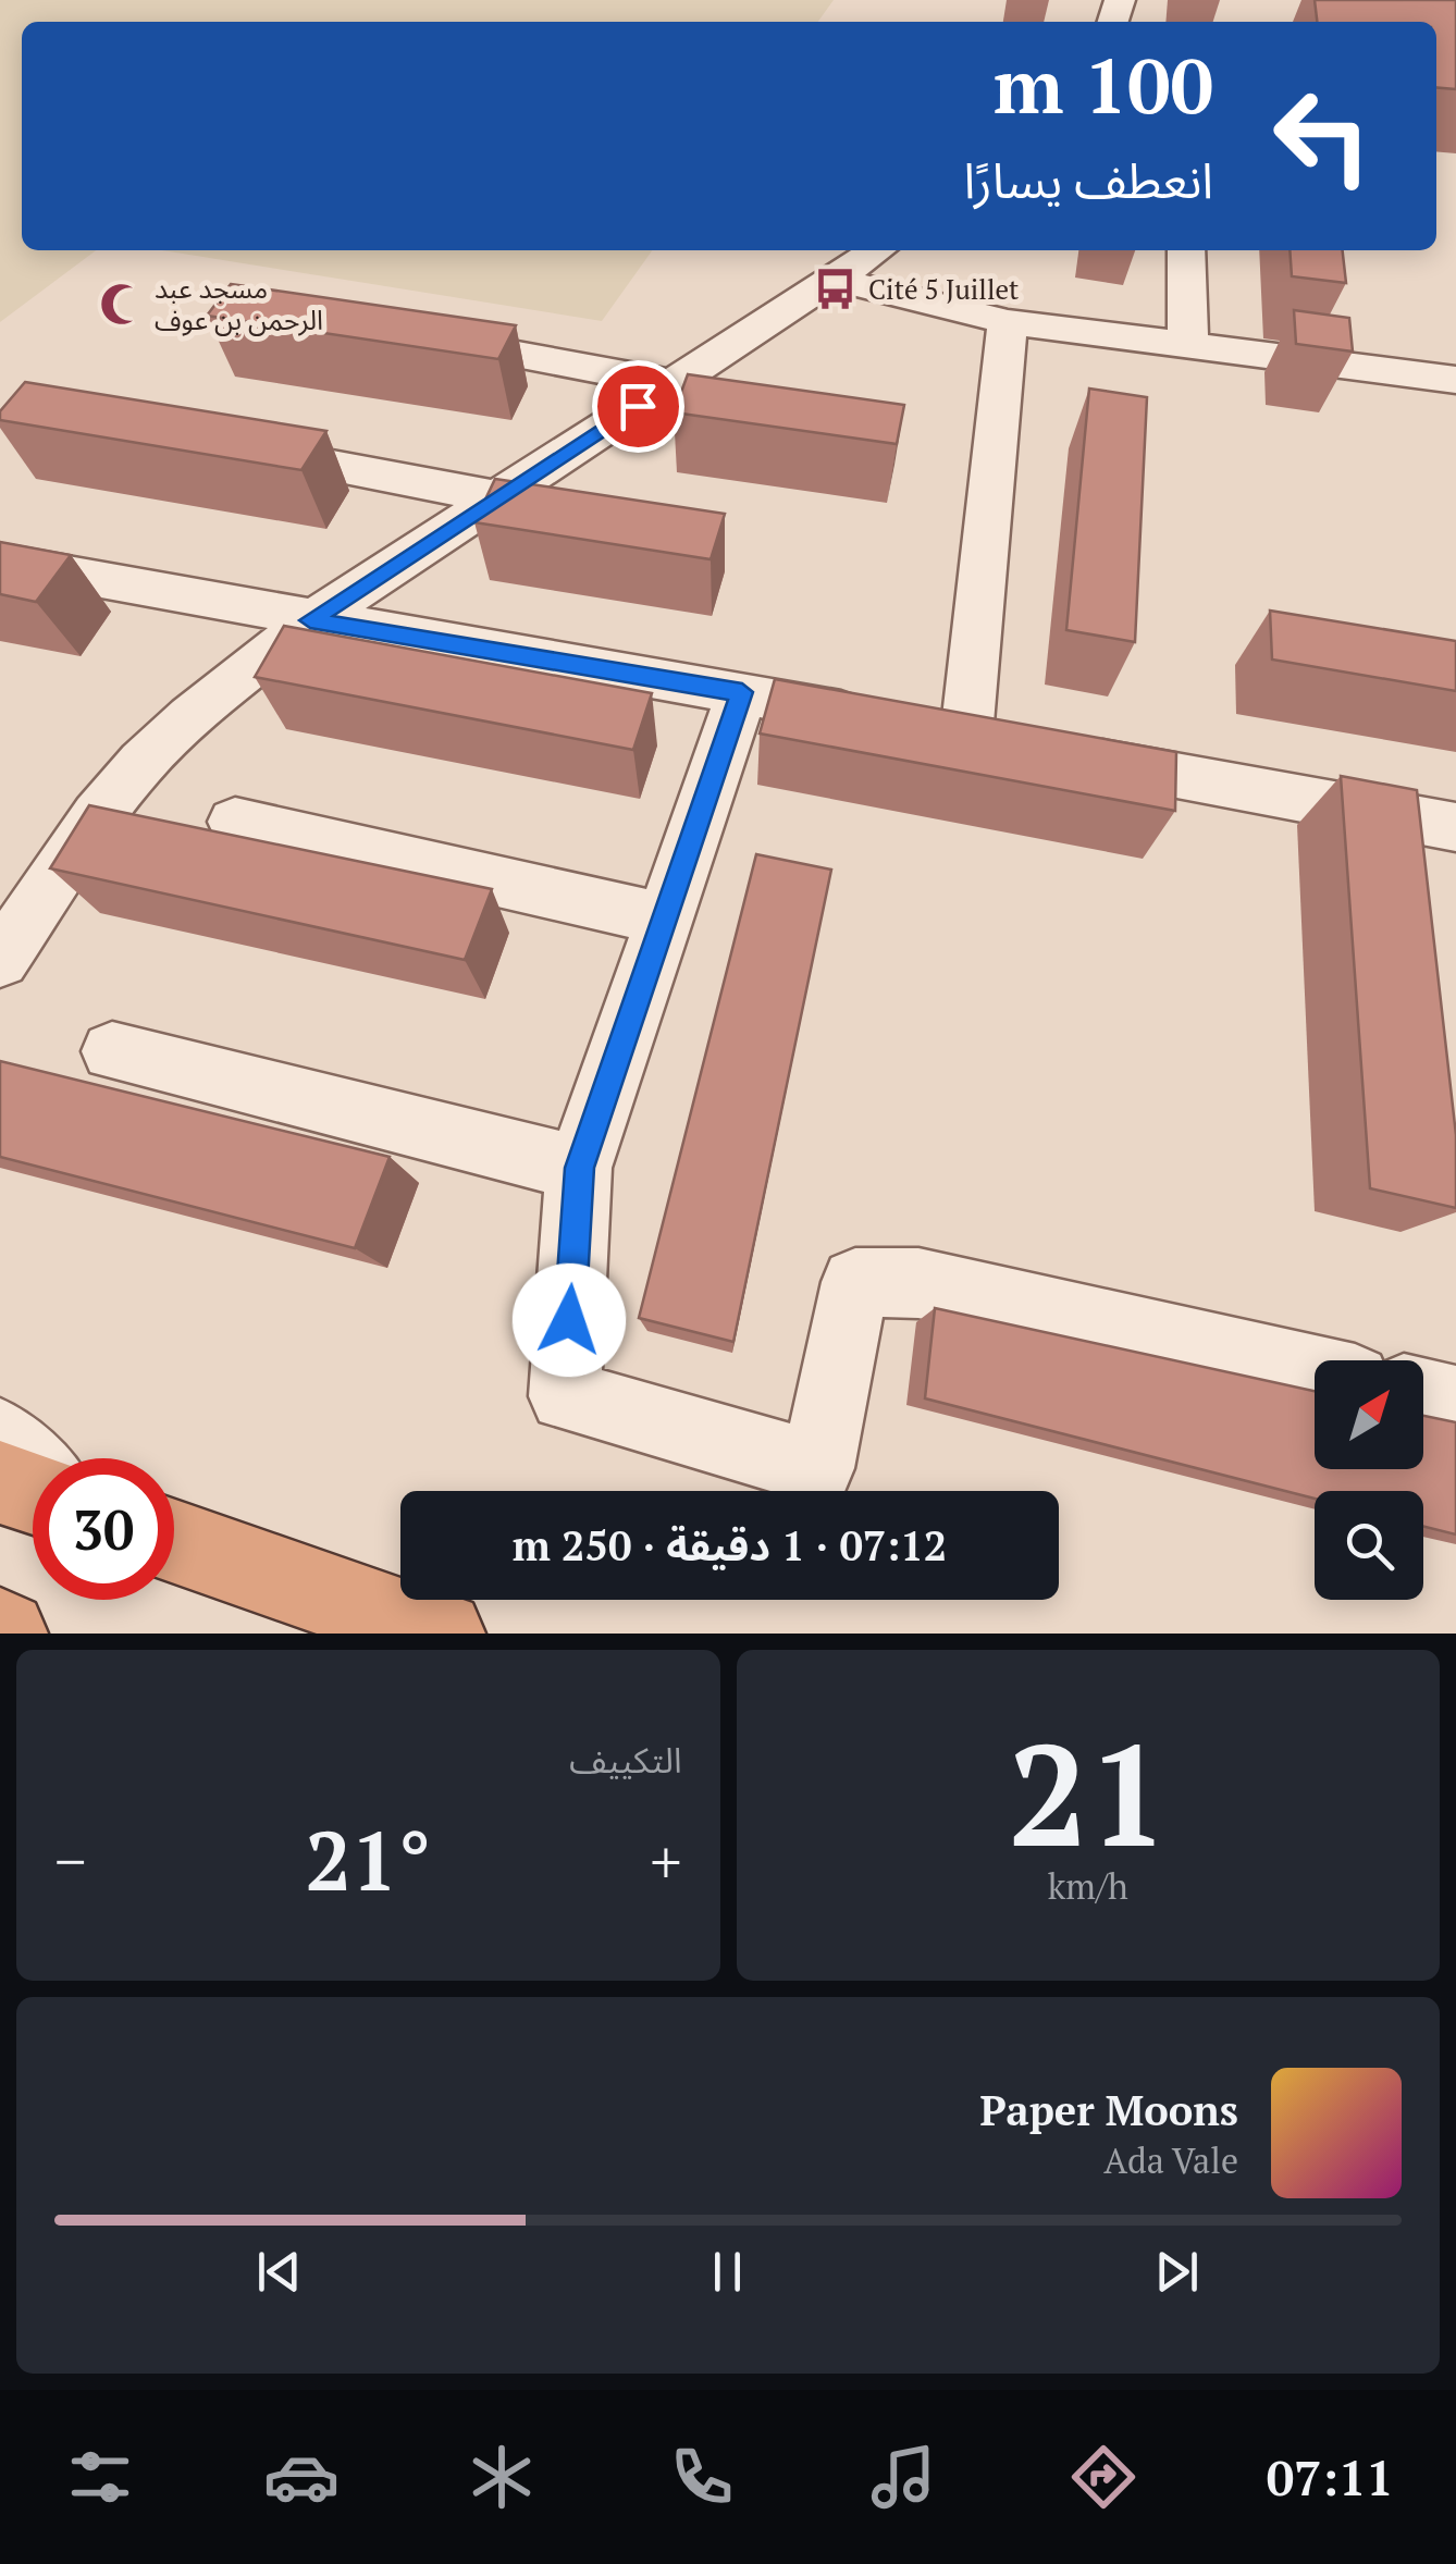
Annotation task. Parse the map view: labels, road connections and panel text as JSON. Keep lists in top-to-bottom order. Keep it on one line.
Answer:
{"places":{"bus stop":["Cité 5 Juillet"],"mosque":["مسجد عبد الرحمن بن عوف"]},"north":"top right","page":{"turn":["100 m","انعطف يسارًا"],"limit":"30","trip":"07:12 · 1 دقيقة · 250 m","tile":[["21","km/h"],"التكييف"],"heat":["−","21°","+"],"song":["Paper Moons","Ada Vale"],"tabs":"07:11"}}
